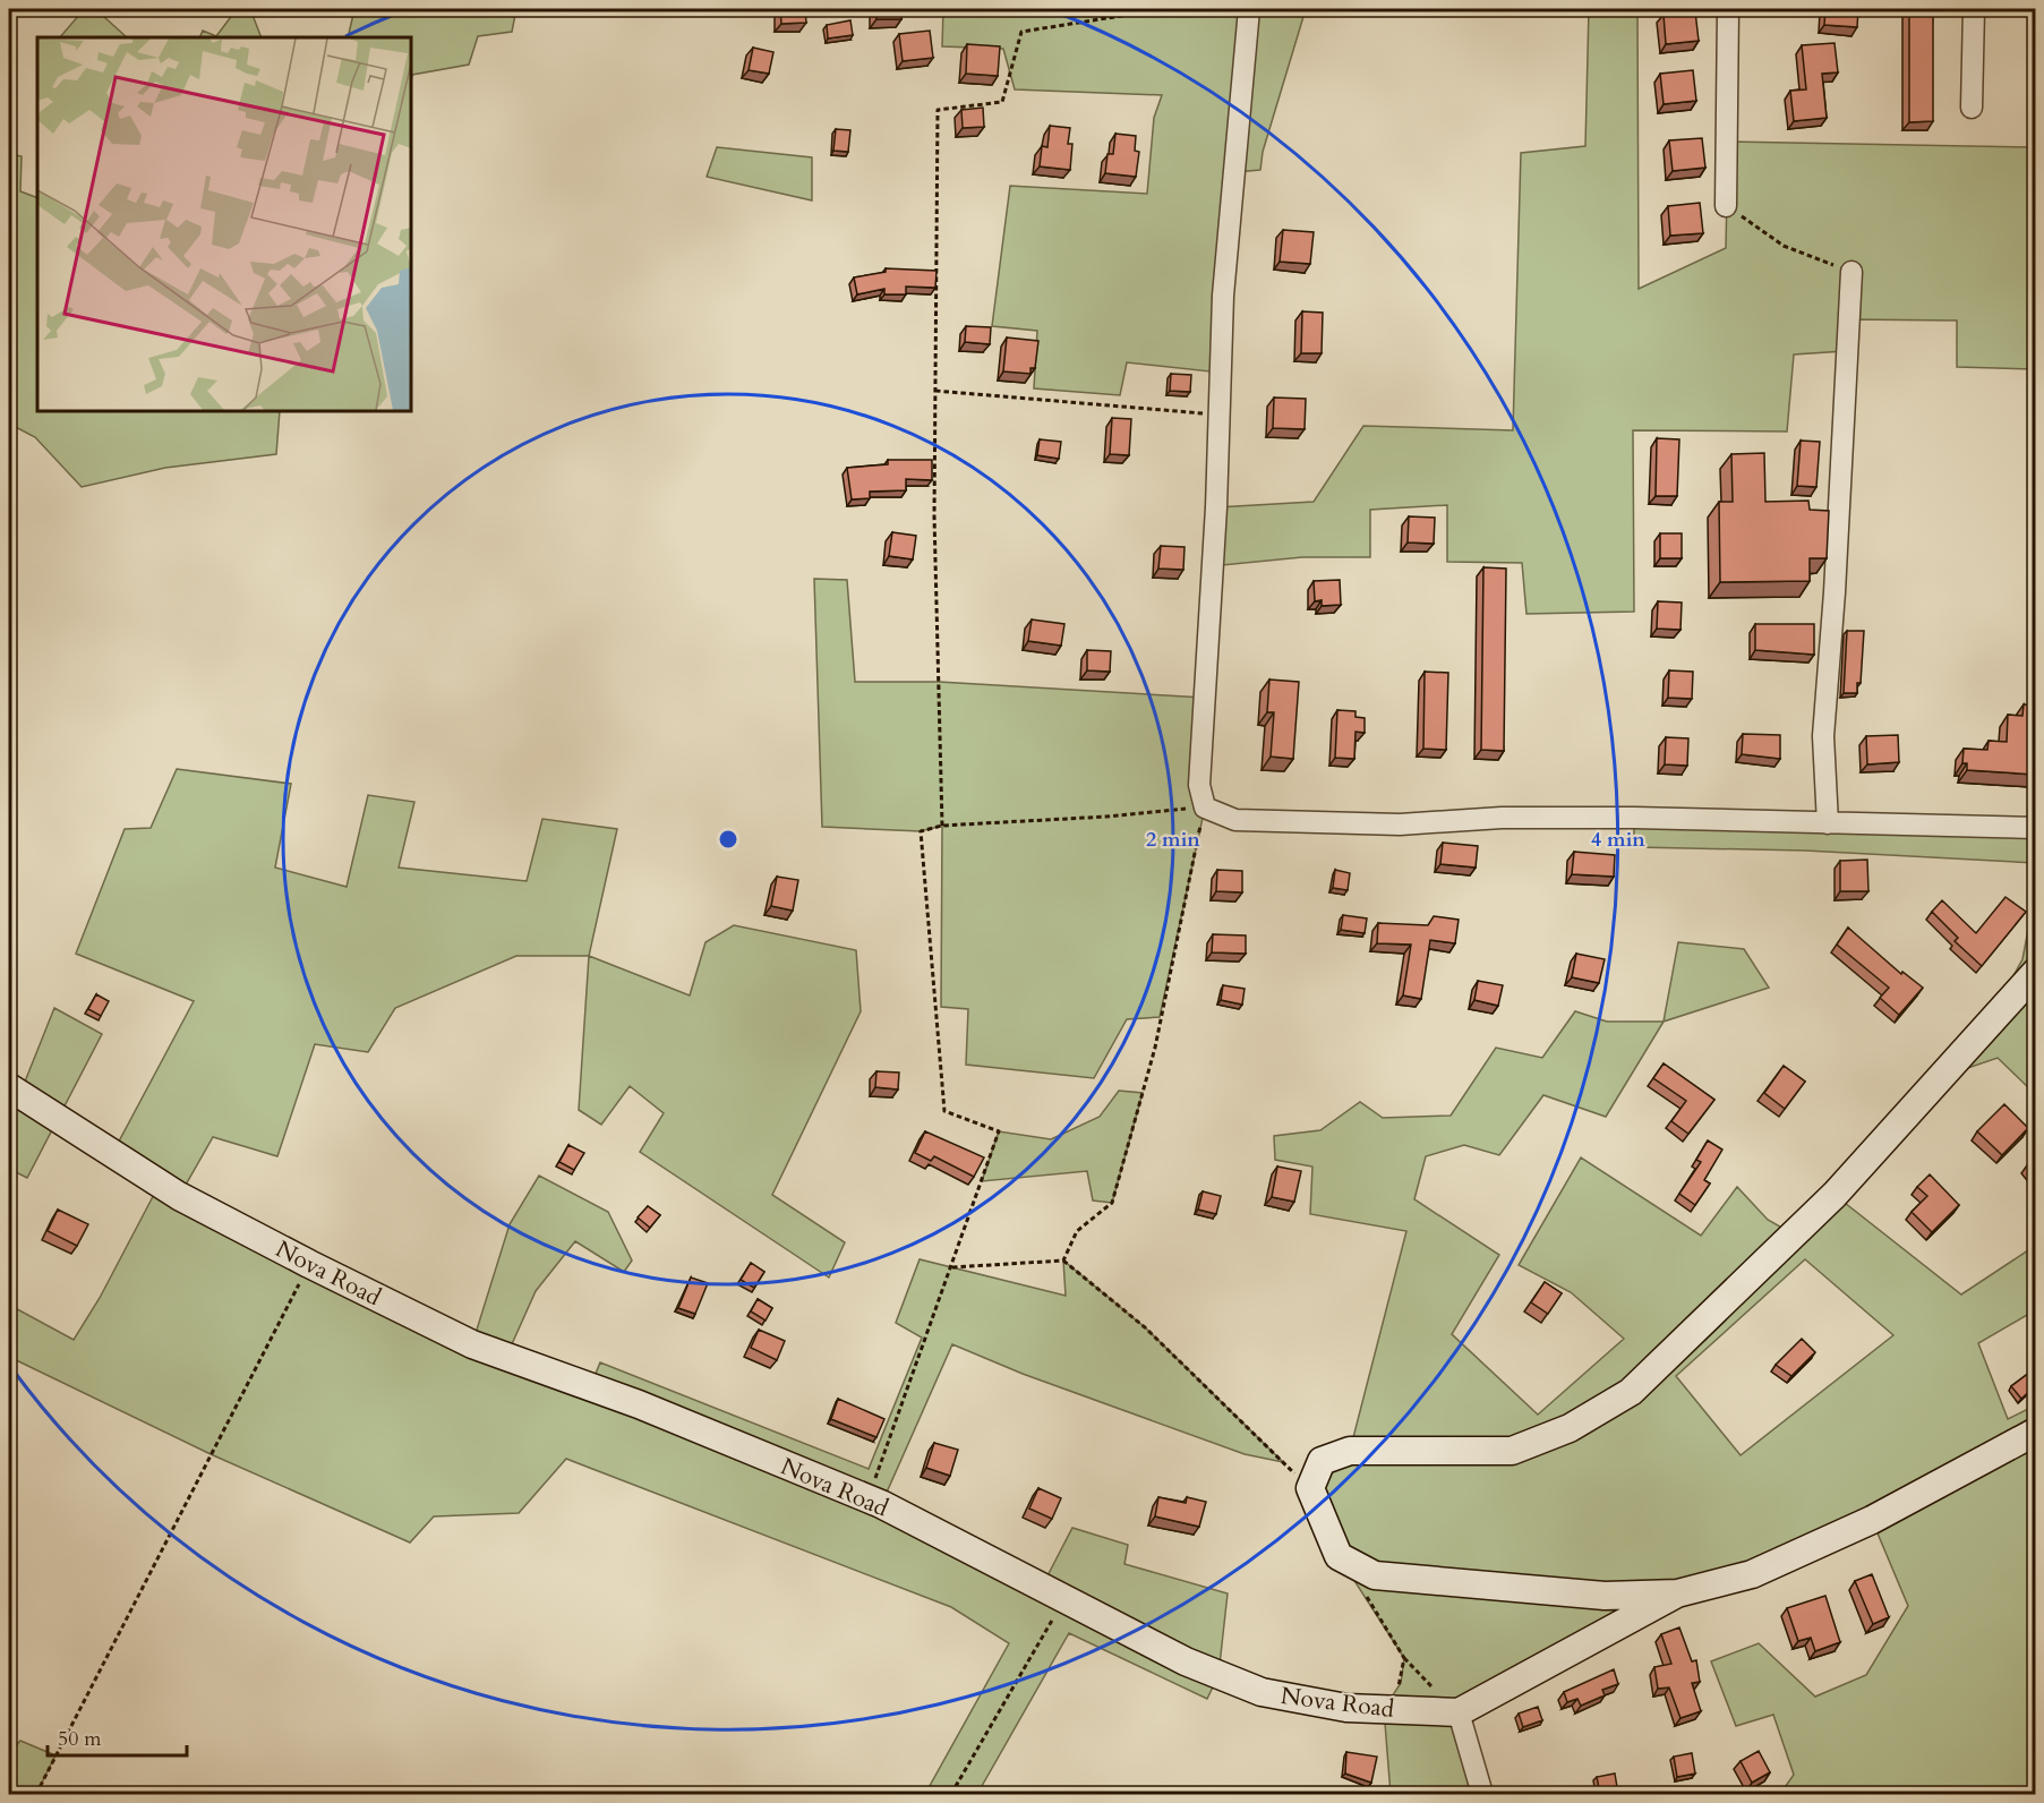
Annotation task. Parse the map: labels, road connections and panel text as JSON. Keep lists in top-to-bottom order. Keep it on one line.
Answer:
{"streets":{"street":["Nova Road"]},"scale_bar":"50 m","rings":["2 min","4 min"]}
